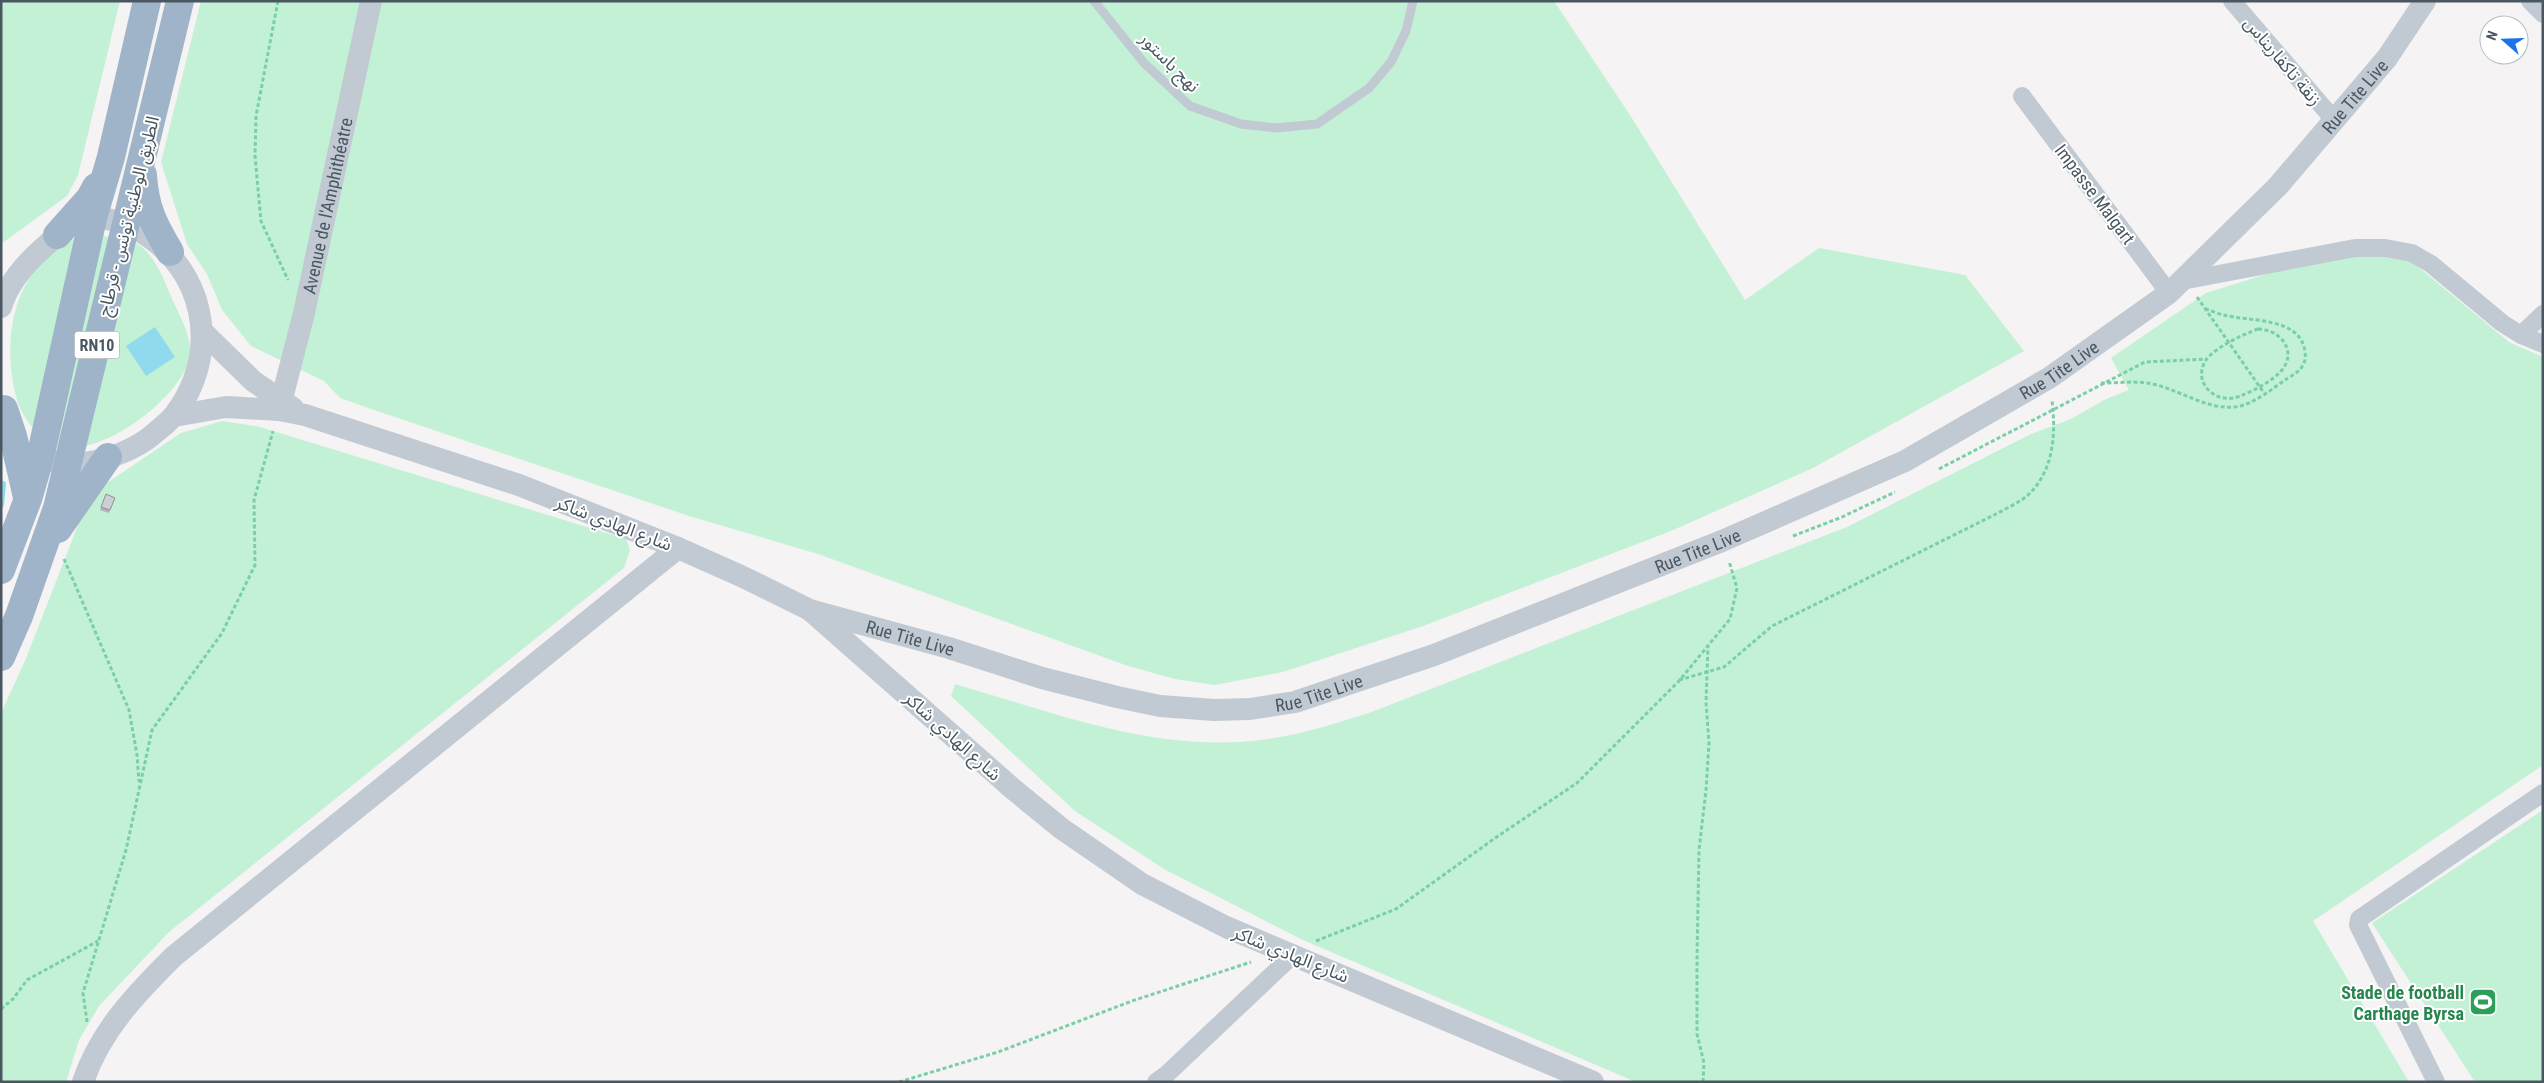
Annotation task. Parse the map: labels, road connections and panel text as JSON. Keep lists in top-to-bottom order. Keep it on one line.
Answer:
{"streets":{"highway":["الطريق الوطنية تونس - قرطاج","RN10"],"street":["زنقة تاكفاريناس","Rue Tite Live","Impasse Malgart","Avenue de l'Amphithéatre","شارع الهادي شاكر"],"lane":["نهج باستور"]},"crossings":[["زنقة تاكفاريناس","Rue Tite Live"],["Rue Tite Live","Impasse Malgart"],["Rue Tite Live","شارع الهادي شاكر"],["Avenue de l'Amphithéatre","شارع الهادي شاكر"]],"places":{"sports":["Stade de football Carthage Byrsa"]},"north":"left"}
